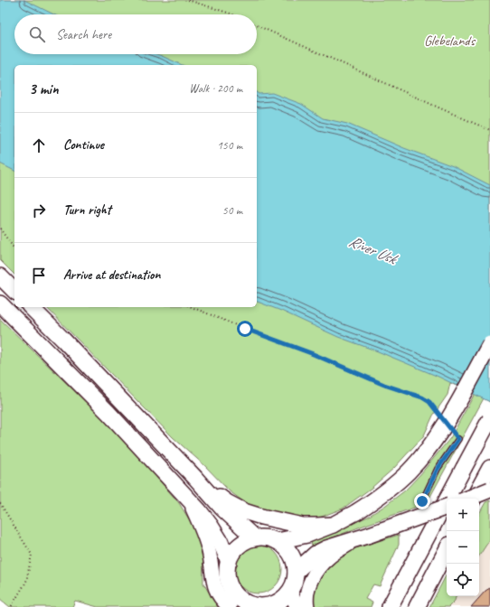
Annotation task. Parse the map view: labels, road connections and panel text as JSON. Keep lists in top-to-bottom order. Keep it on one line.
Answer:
{"water":["River Usk"],"parks":["Glebelands"],"page":{"search":"Search here","heading":["3 min","Walk · 200 m"],"list":[["Continue","150 m"],["Turn right","50 m"],"Arrive at destination"],"map_buttons":["+","−"]}}
